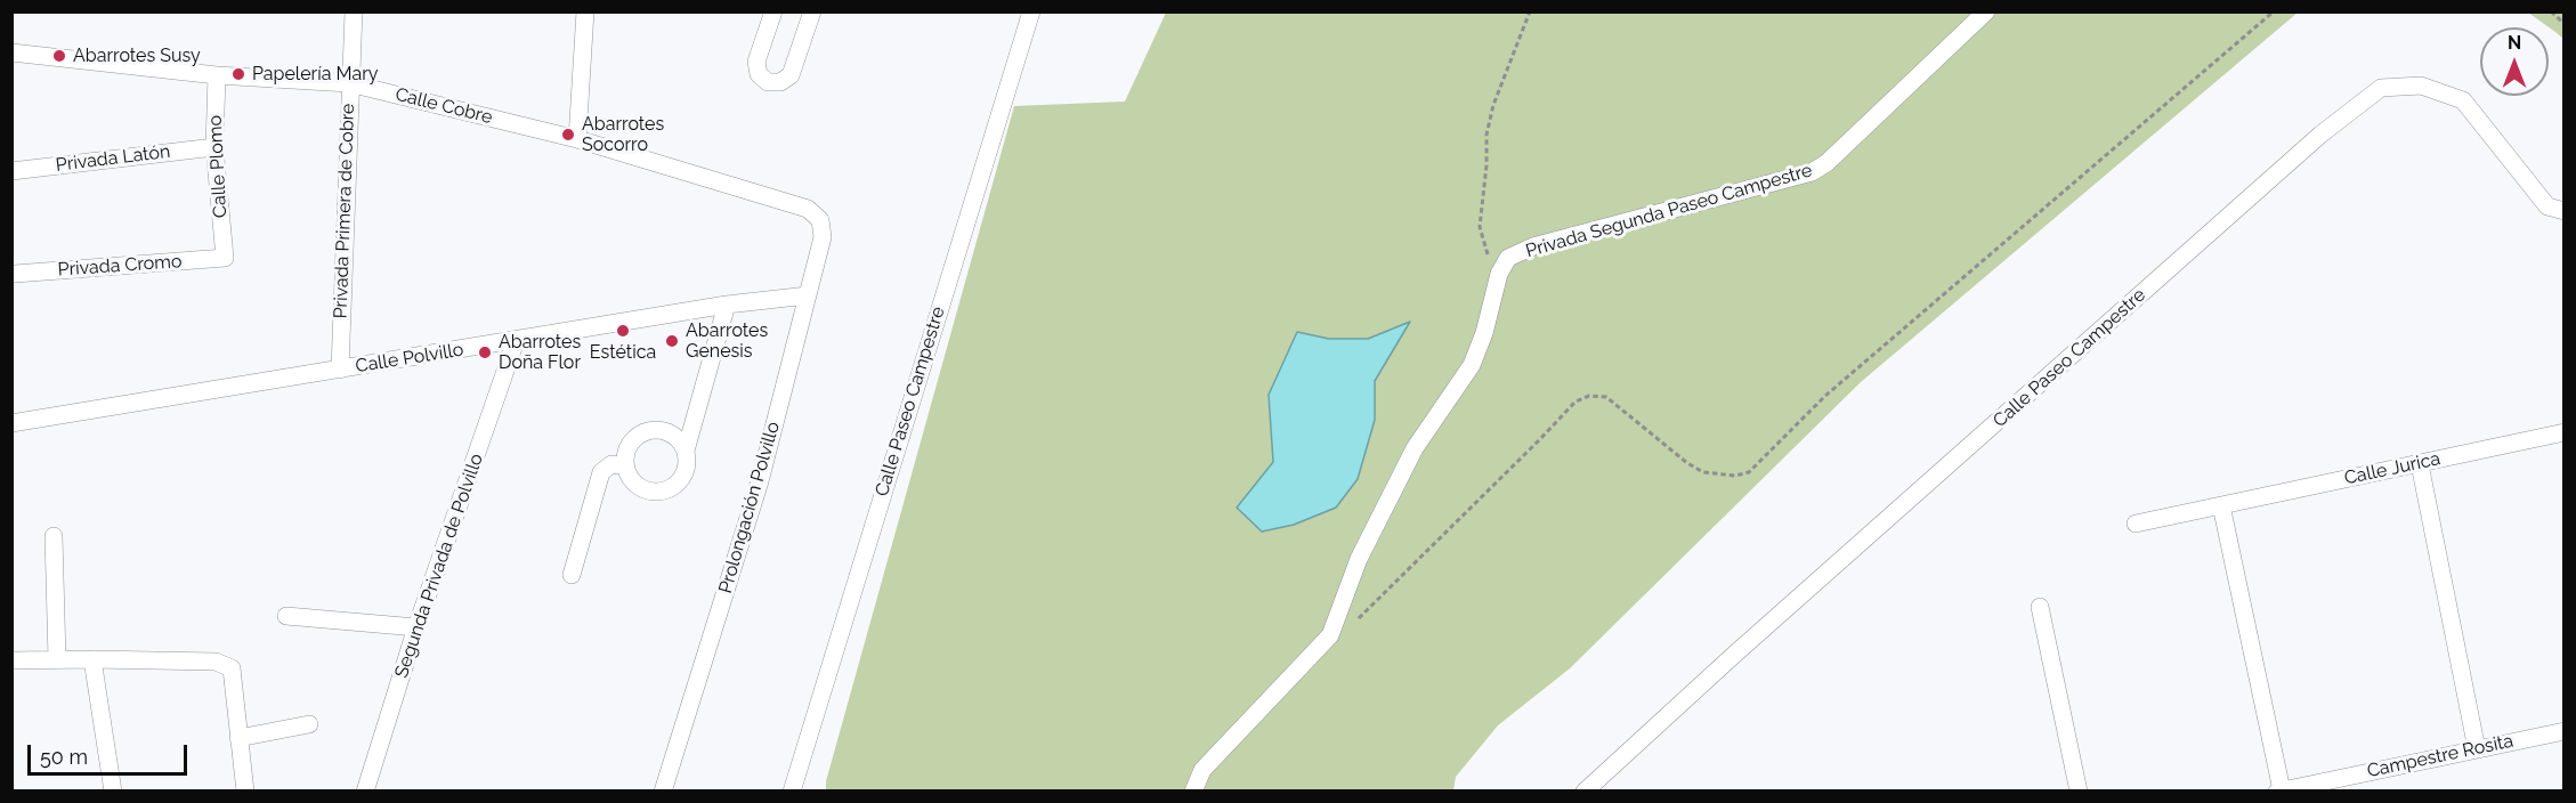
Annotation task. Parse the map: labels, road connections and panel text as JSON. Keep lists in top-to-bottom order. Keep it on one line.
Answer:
{"streets":{"street":["Calle Cobre","Privada Latón","Calle Plomo","Privada Primera de Cobre","Privada Segunda Paseo Campestre","Privada Cromo","Calle Polvillo","Calle Paseo Campestre","Calle Jurica","Prolongación Polvillo","Segunda Privada de Polvillo","Campestre Rosita"]},"crossings":[["Calle Cobre","Calle Plomo"],["Calle Cobre","Privada Primera de Cobre"],["Calle Cobre","Prolongación Polvillo"],["Privada Latón","Calle Plomo"],["Calle Plomo","Privada Cromo"],["Privada Primera de Cobre","Calle Polvillo"],["Calle Polvillo","Prolongación Polvillo"],["Calle Polvillo","Segunda Privada de Polvillo"]],"places":["Abarrotes Susy","Papelería Mary","Abarrotes Socorro","Estética","Abarrotes Genesis","Abarrotes Doña Flor"],"scale_bar":"50 m","north":"top"}
